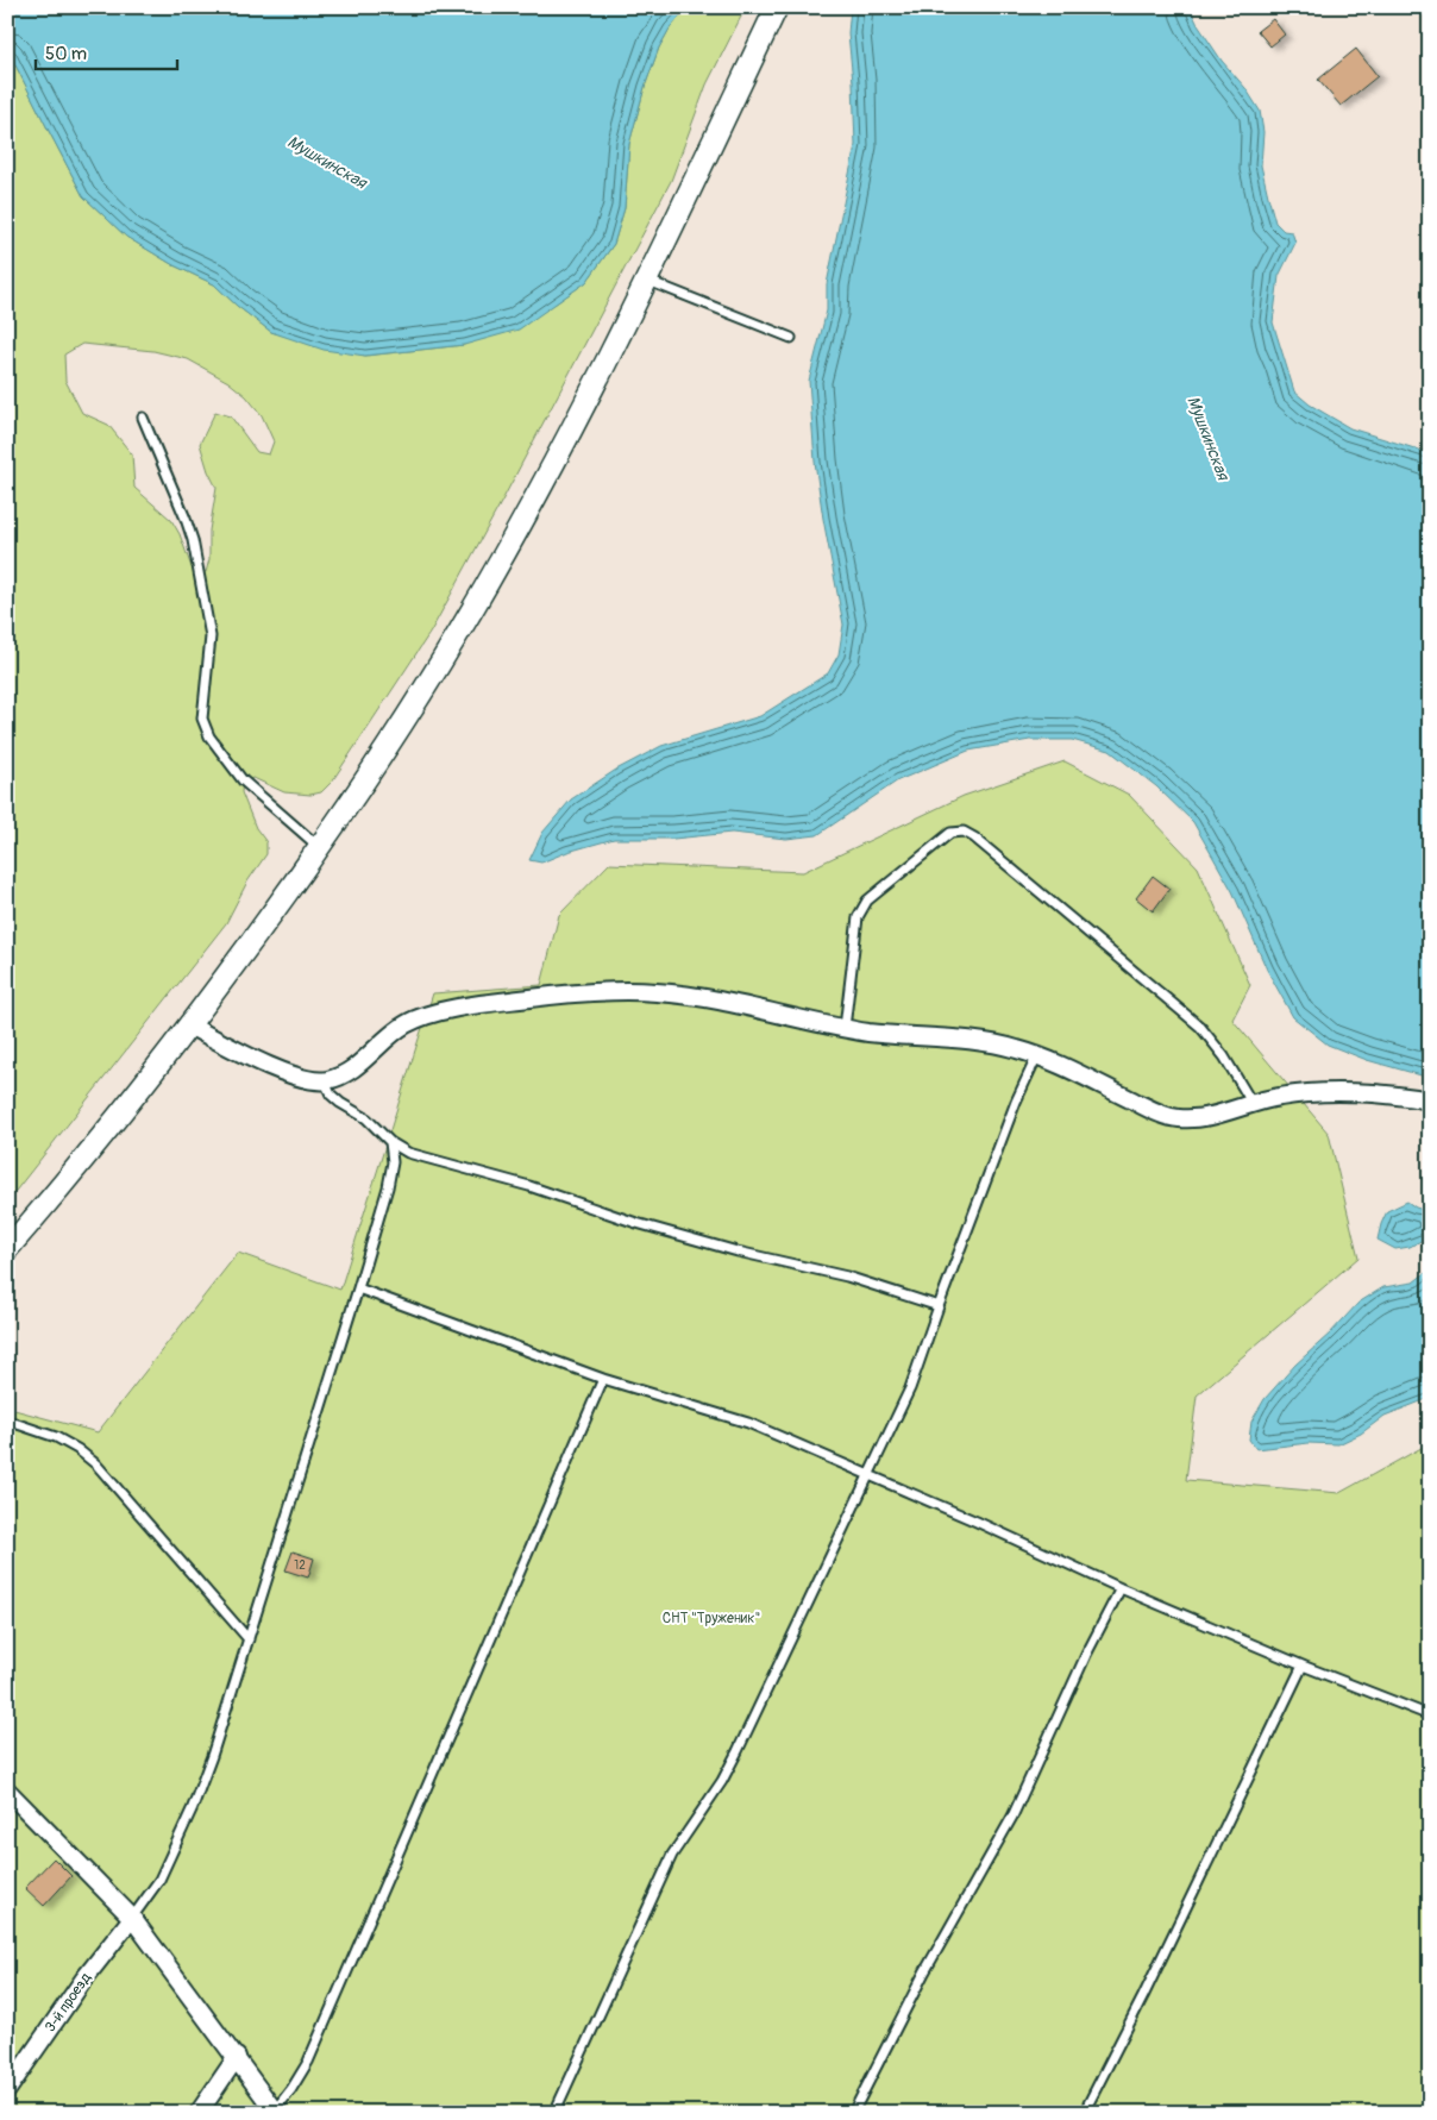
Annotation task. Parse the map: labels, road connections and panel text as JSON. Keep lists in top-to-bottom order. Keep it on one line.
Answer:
{"streets":{"street":["3-й проезд"]},"water":["Мушкинская"],"parks":["СНТ \"Труженик\""],"house_numbers":["12"],"scale_bar":"50 m"}
